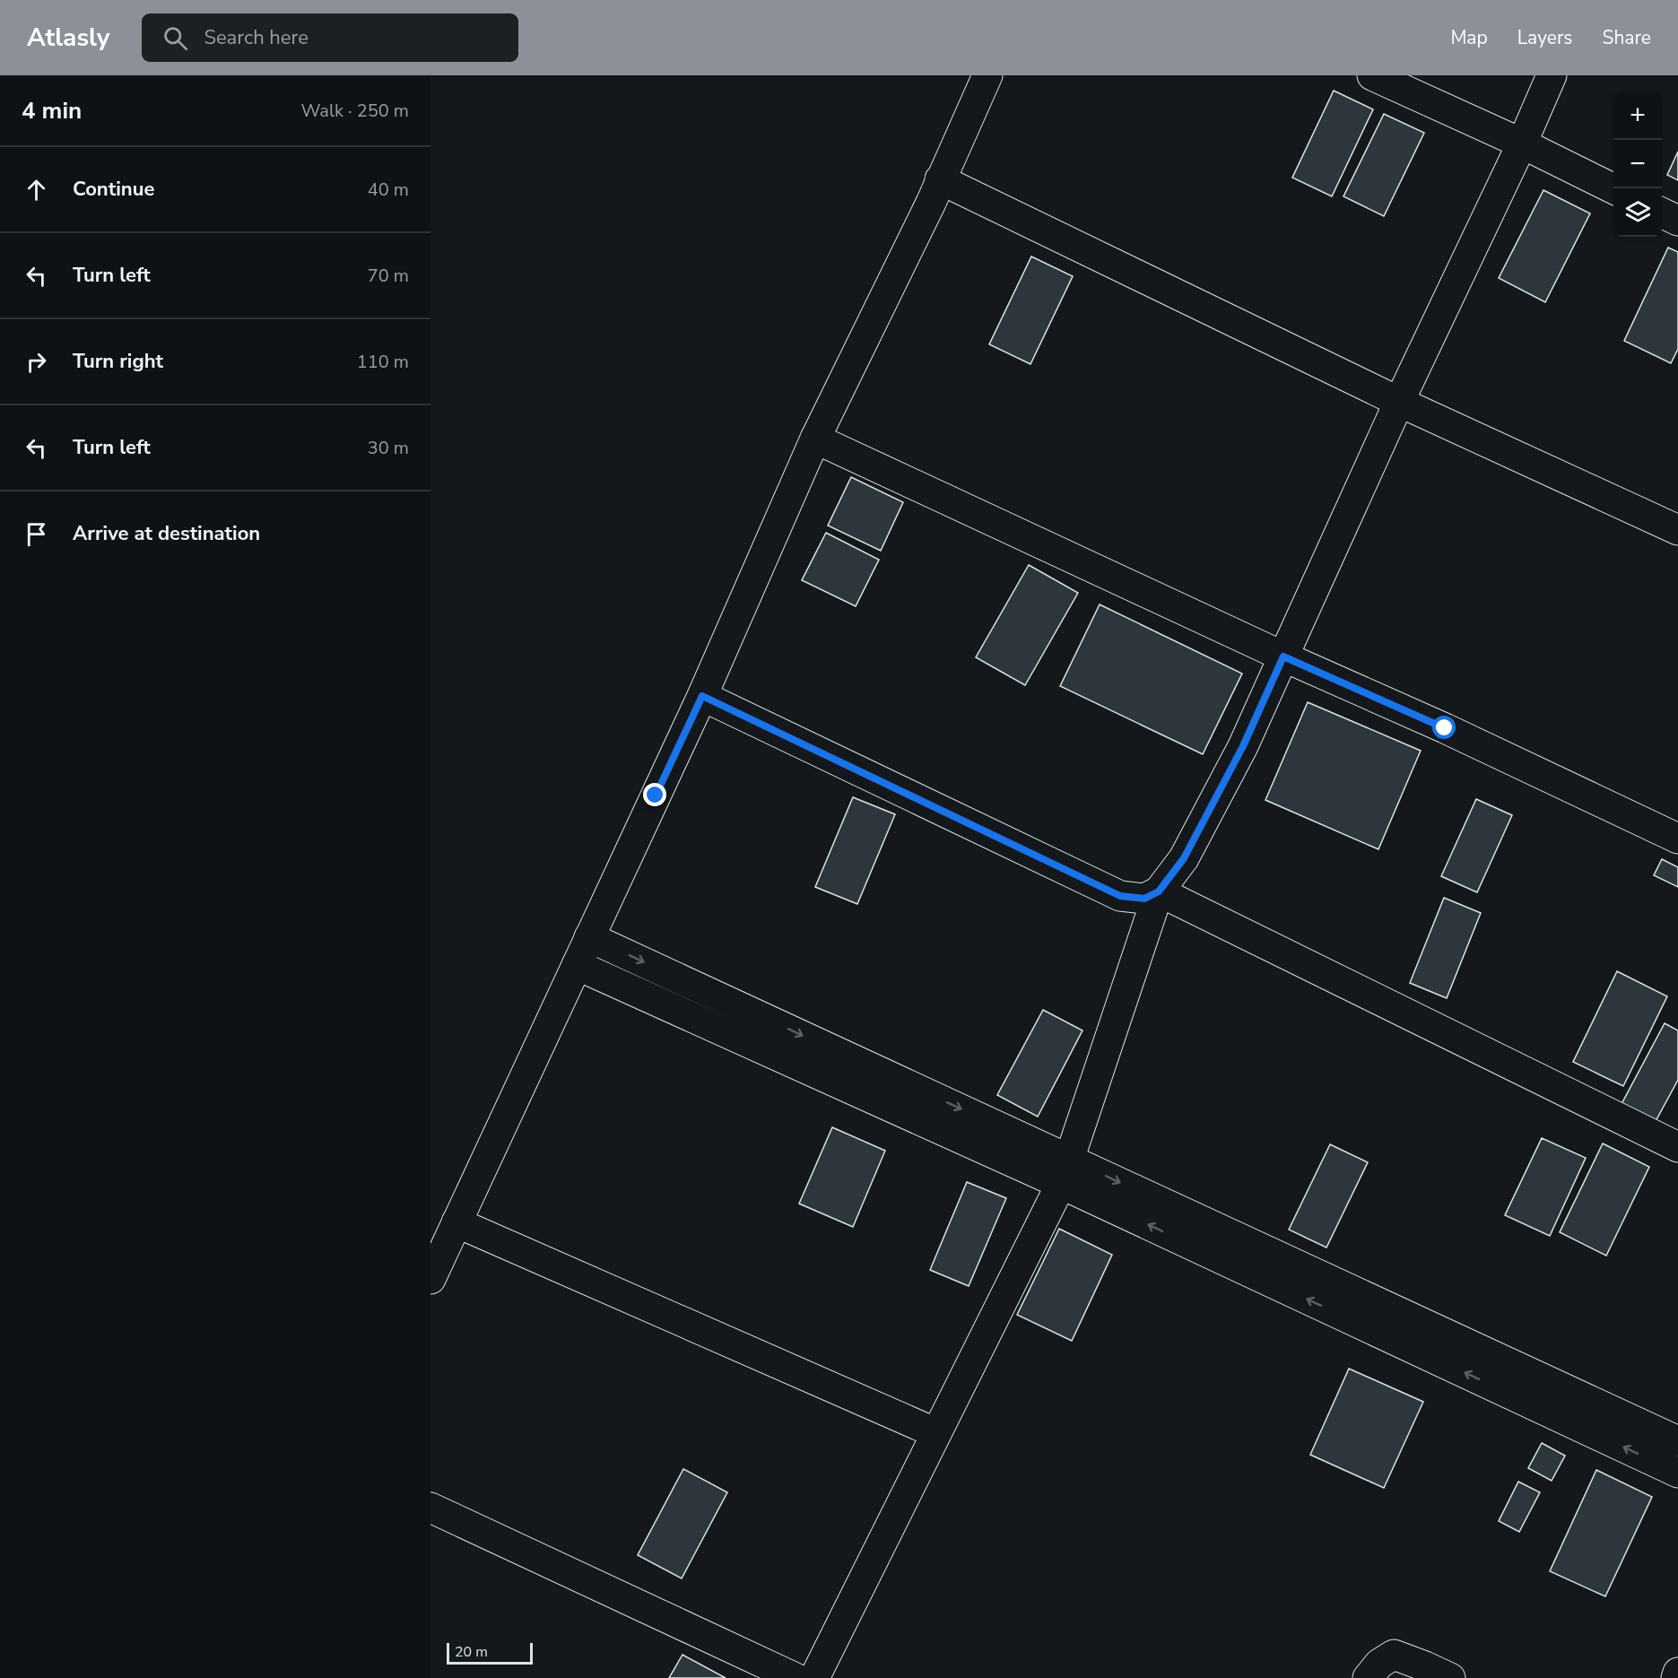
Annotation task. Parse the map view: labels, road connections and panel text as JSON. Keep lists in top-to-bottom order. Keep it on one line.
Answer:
{"scale_bar":"20 m","page":{"header":"Atlasly","search":"Search here","nav":["Map","Layers","Share"],"heading":["4 min","Walk · 250 m"],"map_buttons":["+","−"],"list":[["Continue","40 m"],["Turn left","70 m"],["Turn right","110 m"],["Turn left","30 m"],"Arrive at destination"],"scale":"20 m"}}
